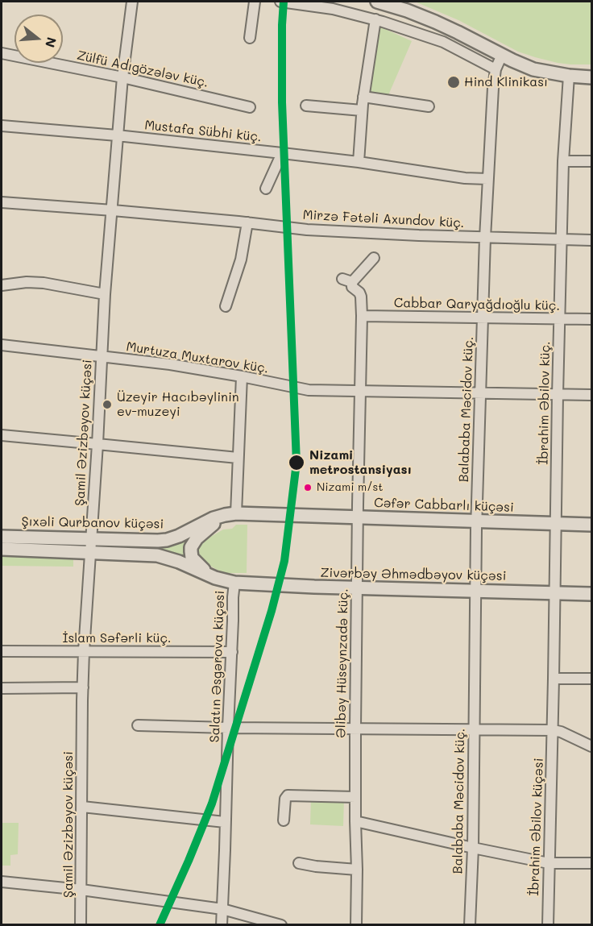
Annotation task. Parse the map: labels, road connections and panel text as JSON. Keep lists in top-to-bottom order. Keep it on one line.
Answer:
{"streets":{"main road":["Cəfər Cabbarlı küçəsi","Şıxəli Qurbanov küçəsi","Zivərbəy Əhmədbəyov küçəsi"],"street":["Zülfü Adıgözələv küç.","Mustafa Sübhi küç.","Mirzə Fətəli Axundov küç.","Cabbar Qaryağdıoğlu küç.","Murtuza Muxtarov küç.","İbrahim Əbilov küç.","Balababa Məcidov küç.","Şamil Əzizbəyov küçəsi","İslam Səfərli küç.","Əlibəy Hüseynzadə küç.","Salatın Əsgərova küçəsi","İbrahim Əbilov küçəsi"]},"crossings":[["Zülfü Adıgözələv küç.","Şamil Əzizbəyov küçəsi"],["Mustafa Sübhi küç.","Balababa Məcidov küç."],["Mustafa Sübhi küç.","Şamil Əzizbəyov küçəsi"],["Mirzə Fətəli Axundov küç.","İbrahim Əbilov küç."],["Mirzə Fətəli Axundov küç.","Balababa Məcidov küç."],["Mirzə Fətəli Axundov küç.","Şamil Əzizbəyov küçəsi"],["Cabbar Qaryağdıoğlu küç.","İbrahim Əbilov küç."],["Cabbar Qaryağdıoğlu küç.","Balababa Məcidov küç."],["Cabbar Qaryağdıoğlu küç.","Əlibəy Hüseynzadə küç."],["Murtuza Muxtarov küç.","İbrahim Əbilov küç."],["Murtuza Muxtarov küç.","Balababa Məcidov küç."],["Murtuza Muxtarov küç.","Şamil Əzizbəyov küçəsi"],["Murtuza Muxtarov küç.","Əlibəy Hüseynzadə küç."],["İbrahim Əbilov küç.","Cəfər Cabbarlı küçəsi"],["İbrahim Əbilov küç.","Zivərbəy Əhmədbəyov küçəsi"],["İbrahim Əbilov küç.","İbrahim Əbilov küçəsi"],["Balababa Məcidov küç.","Cəfər Cabbarlı küçəsi"],["Balababa Məcidov küç.","Zivərbəy Əhmədbəyov küçəsi"],["Şamil Əzizbəyov küçəsi","Şıxəli Qurbanov küçəsi"],["Şamil Əzizbəyov küçəsi","İslam Səfərli küç."],["Cəfər Cabbarlı küçəsi","Şıxəli Qurbanov küçəsi"],["Cəfər Cabbarlı küçəsi","Əlibəy Hüseynzadə küç."],["Zivərbəy Əhmədbəyov küçəsi","Əlibəy Hüseynzadə küç."],["Zivərbəy Əhmədbəyov küçəsi","Salatın Əsgərova küçəsi"],["İslam Səfərli küç.","Salatın Əsgərova küçəsi"]],"places":["Hind Klinikası","Üzeyir Hacıbəylinin ev-muzeyi","Nizami metrostansiyası","Nizami m/st"],"north":"right"}
